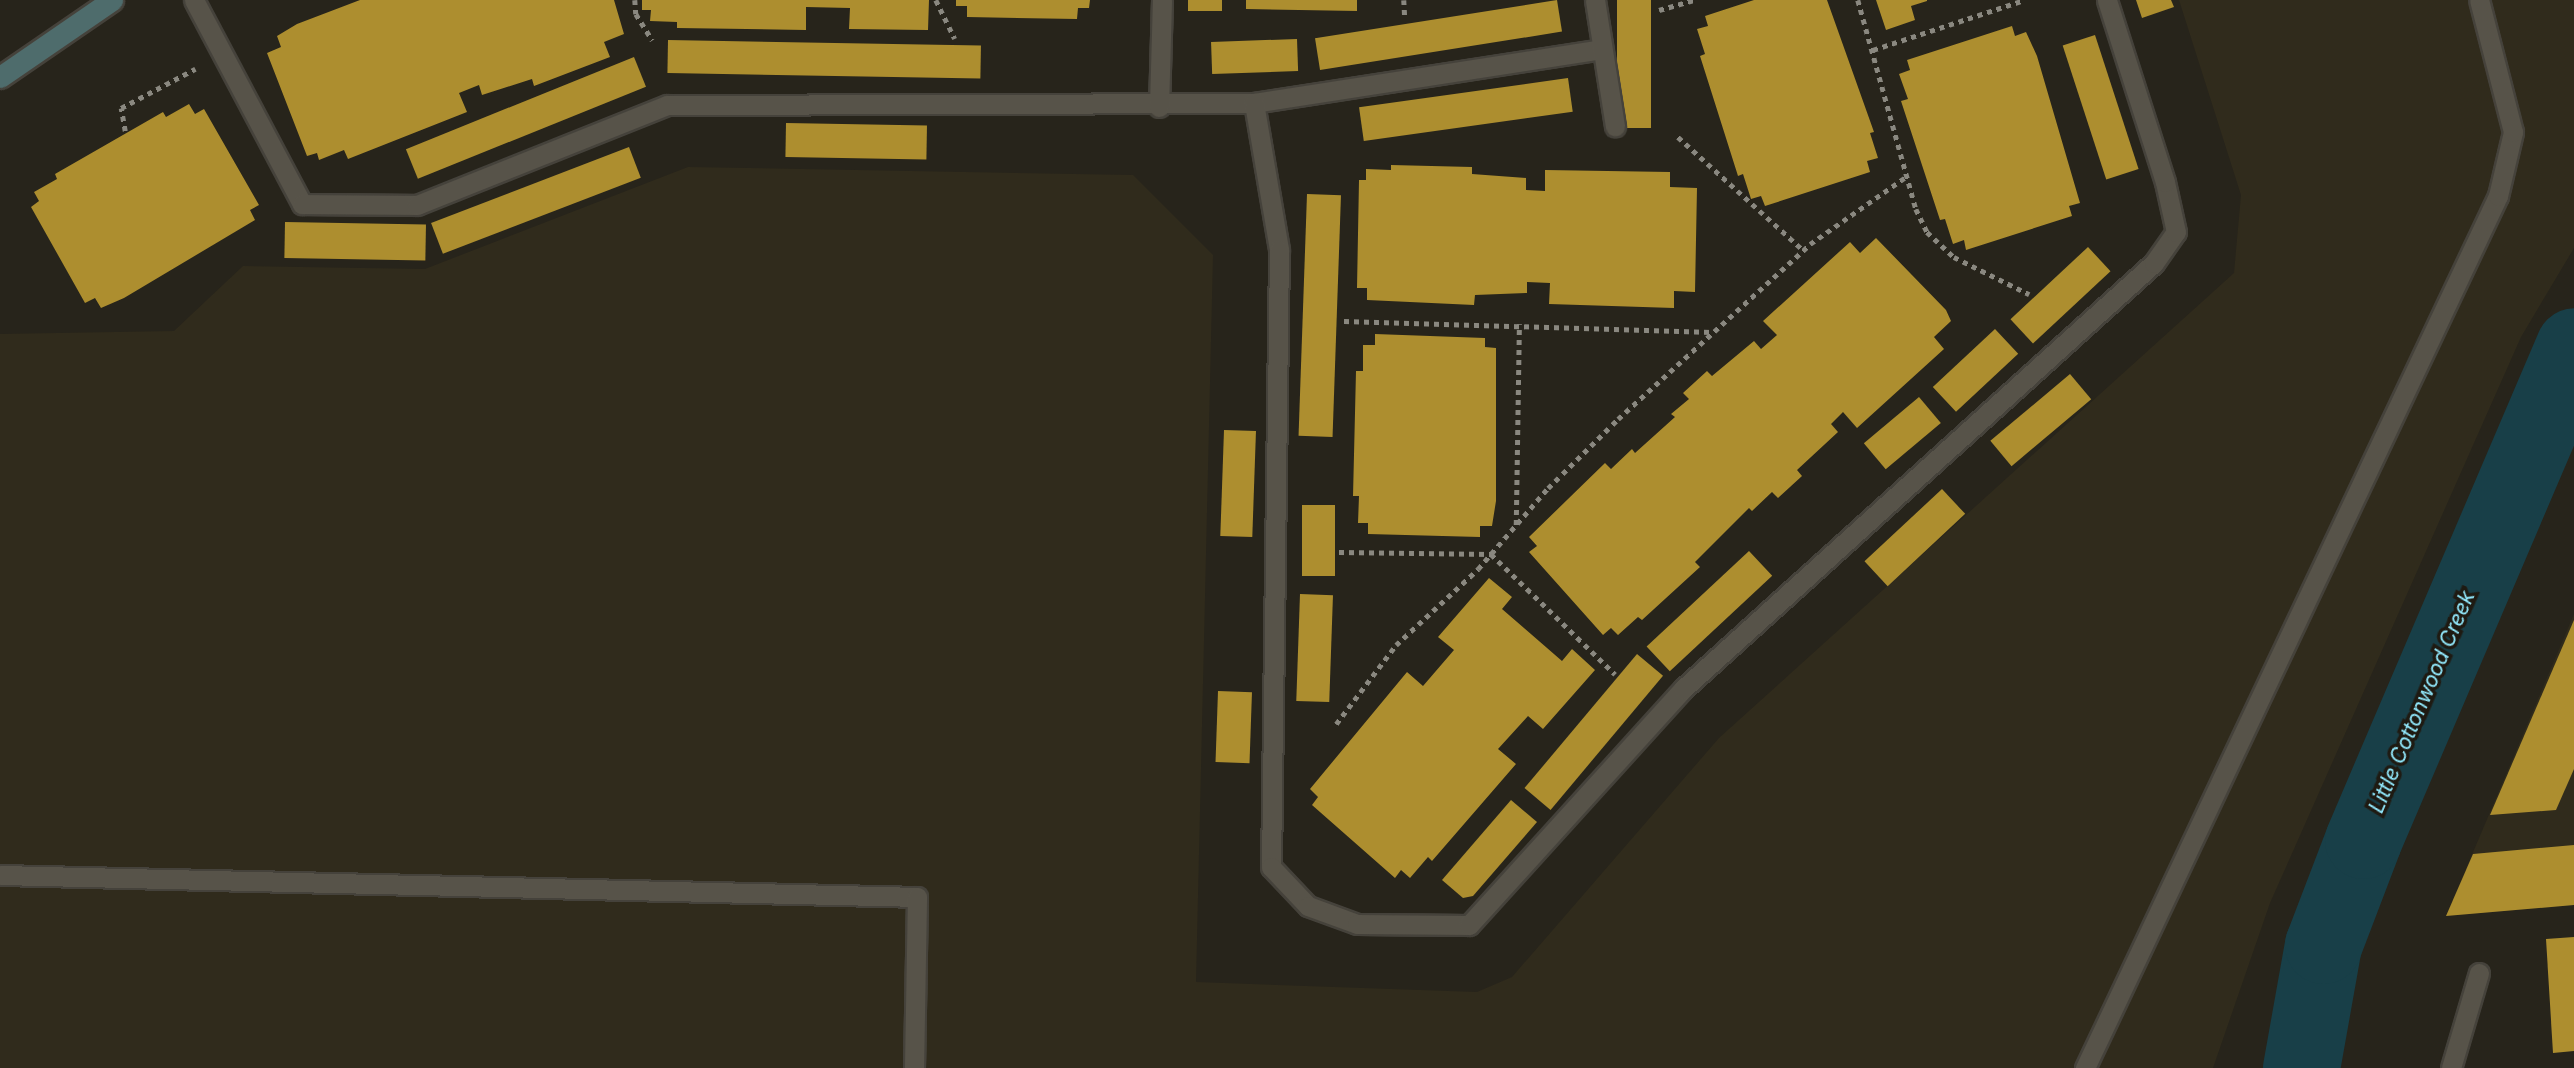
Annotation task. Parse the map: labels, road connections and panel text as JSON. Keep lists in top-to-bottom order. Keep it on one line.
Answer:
{"water":["Little Cottonwood Creek"]}
